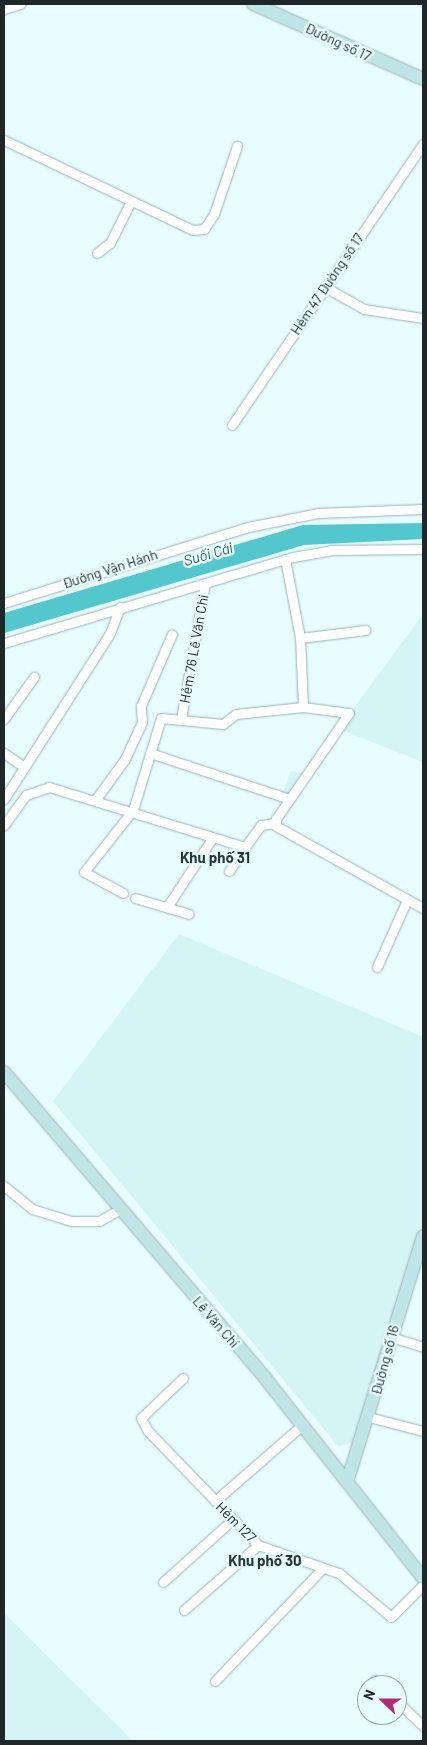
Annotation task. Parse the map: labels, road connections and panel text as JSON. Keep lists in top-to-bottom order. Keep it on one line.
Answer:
{"streets":{"main road":["Đường số 17","Lê Văn Chí","Đường số 16"],"street":["Hẻm 47 Đường số 17","Đường Vận Hành","Hẻm 76 Lê Văn Chí","Hẻm 127"]},"crossings":[["Lê Văn Chí","Đường số 16"]],"districts":["Khu phố 31","Khu phố 30"],"water":["Suối Cái"],"north":"left"}
